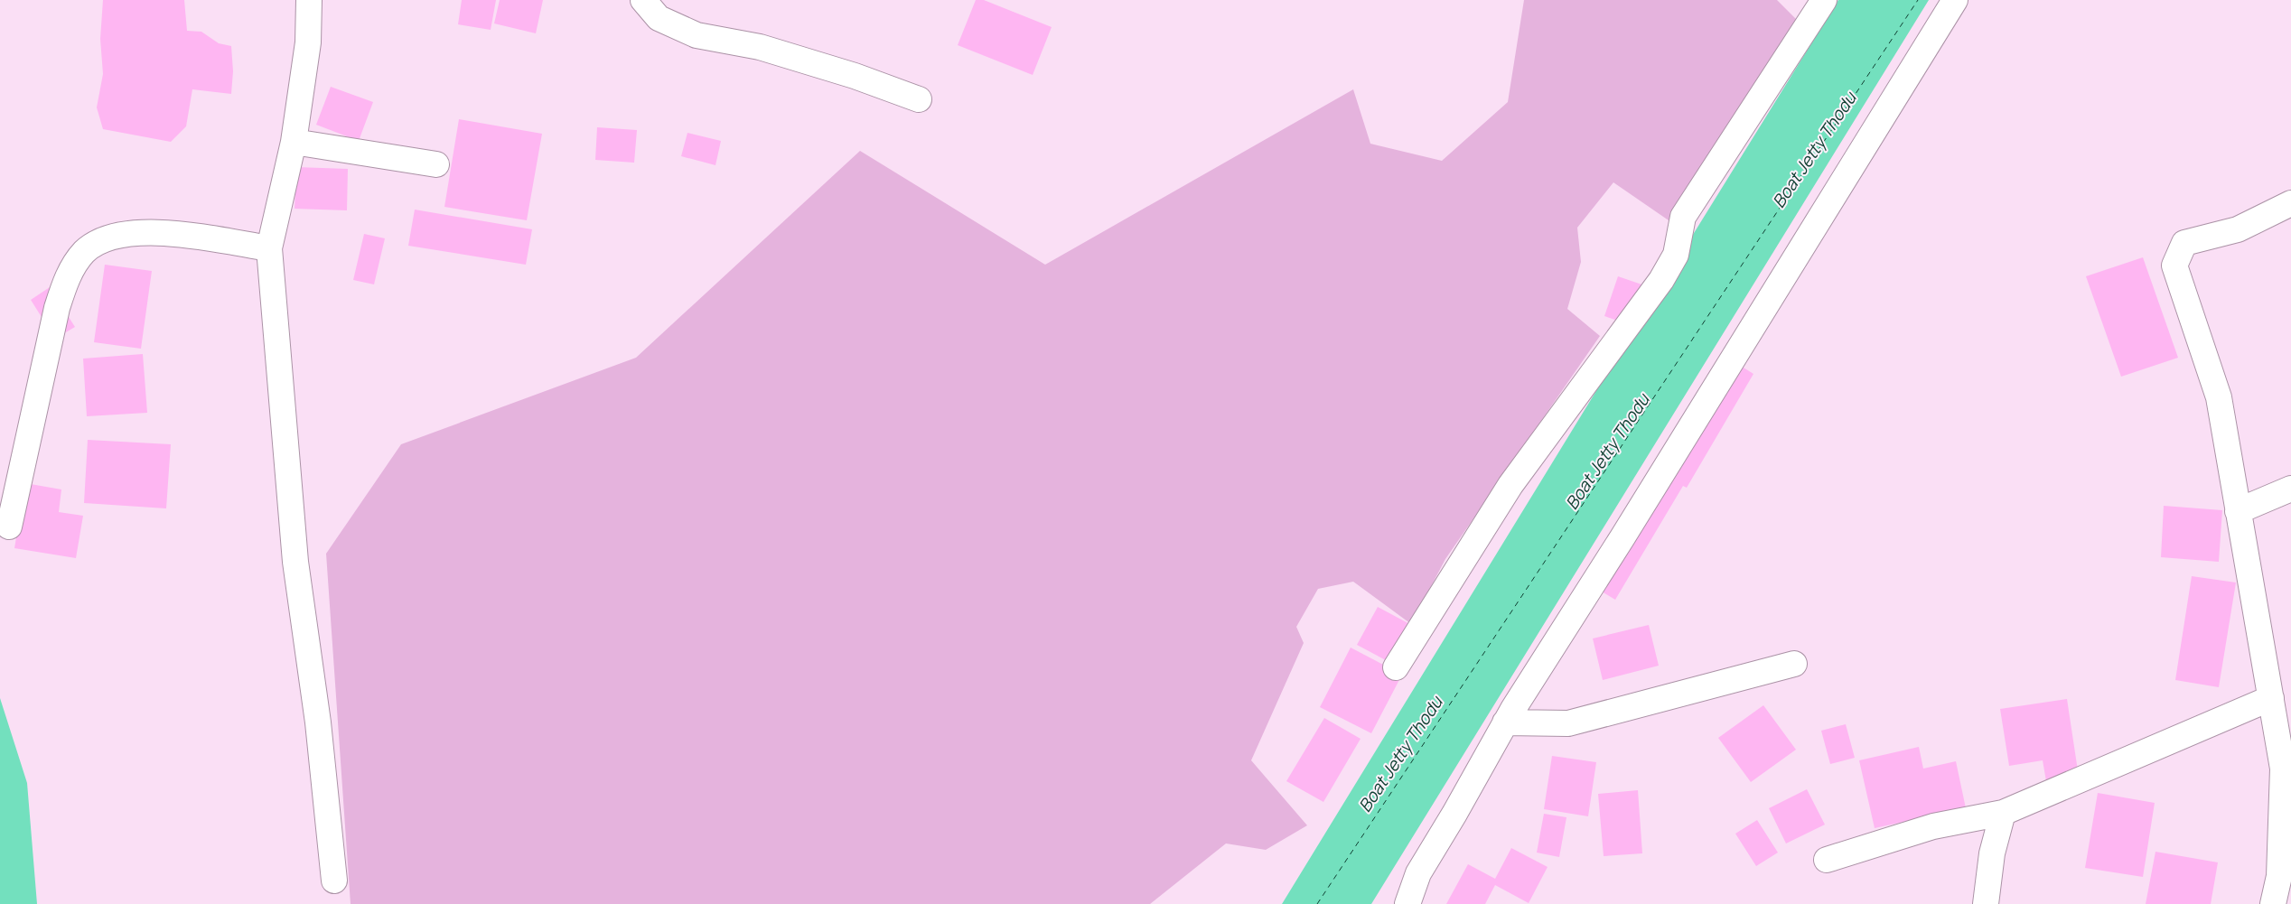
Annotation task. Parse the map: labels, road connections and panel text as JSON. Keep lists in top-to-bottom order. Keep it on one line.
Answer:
{"water":["Boat Jetty Thodu"]}
